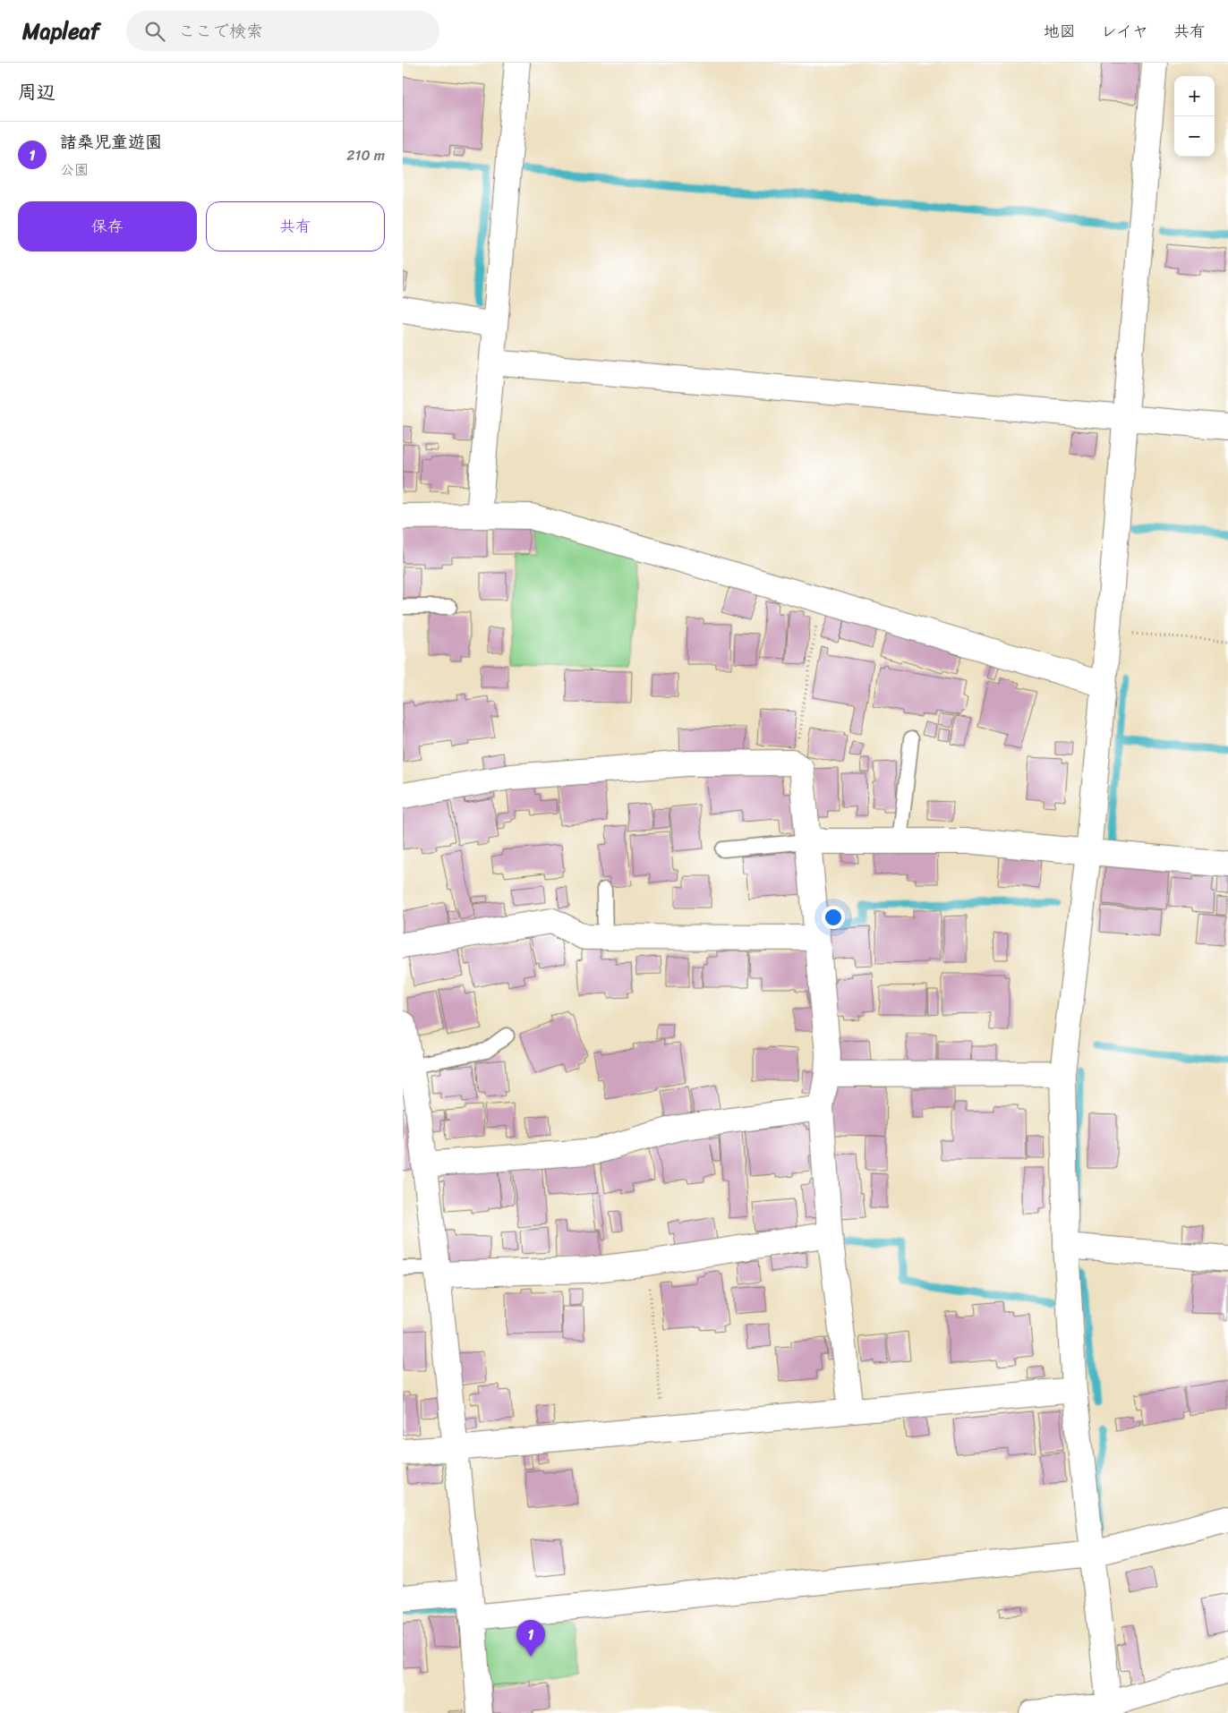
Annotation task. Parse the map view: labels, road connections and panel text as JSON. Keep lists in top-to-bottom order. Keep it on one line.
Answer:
{"page":{"header":"Mapleaf","search":"ここで検索","nav":["地図","レイヤ","共有"],"heading":"周辺","map_buttons":["+","−"],"list":[{"mark":"1","name":"諸桑児童遊園","note":"公園","value":"210 m"}],"buttons":["保存","共有"],"pins":"1"}}
